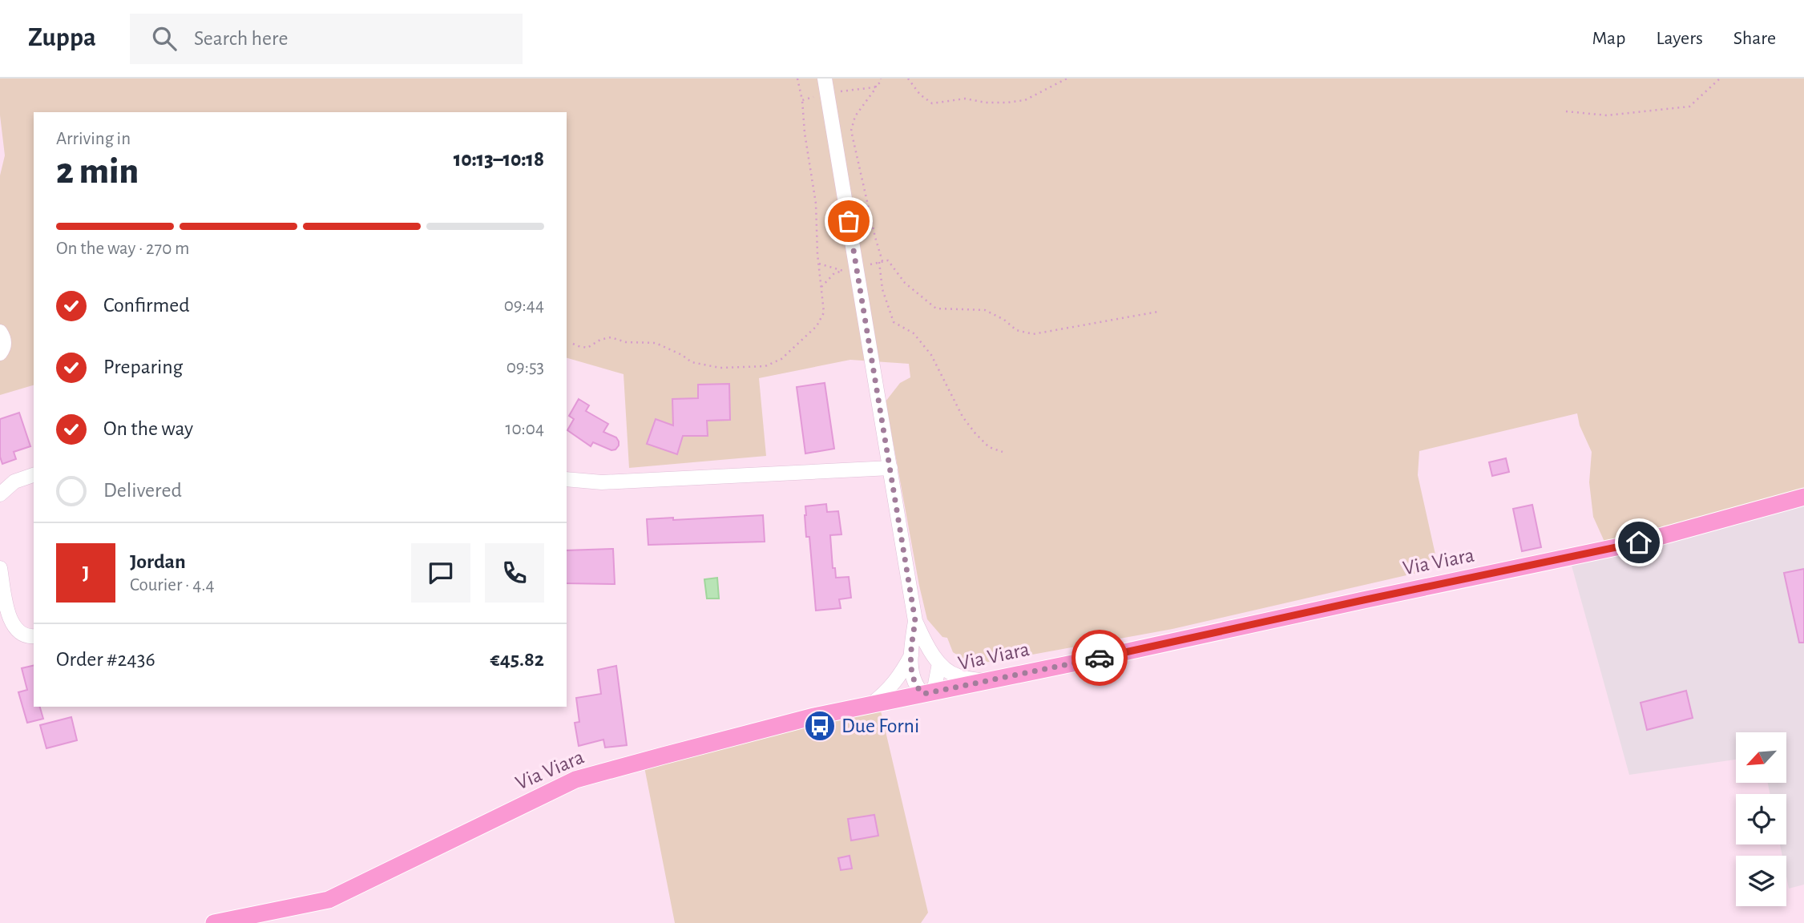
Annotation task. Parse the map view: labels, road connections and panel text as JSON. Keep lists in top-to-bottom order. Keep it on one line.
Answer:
{"streets":{"main road":["Via Viara"]},"places":{"bus stop":["Due Forni"]},"north":"bottom left","page":{"header":"Zuppa","search":"Search here","nav":["Map","Layers","Share"],"heading":["2 min","Arriving in","10:13–10:18"],"panel":["Jordan","Courier · 4.4","Order #2436","€45.82"],"bar":"On the way · 270 m","list":[["Confirmed","09:44"],["Preparing","09:53"],["On the way","10:04"],"Delivered"],"round":"J"}}
